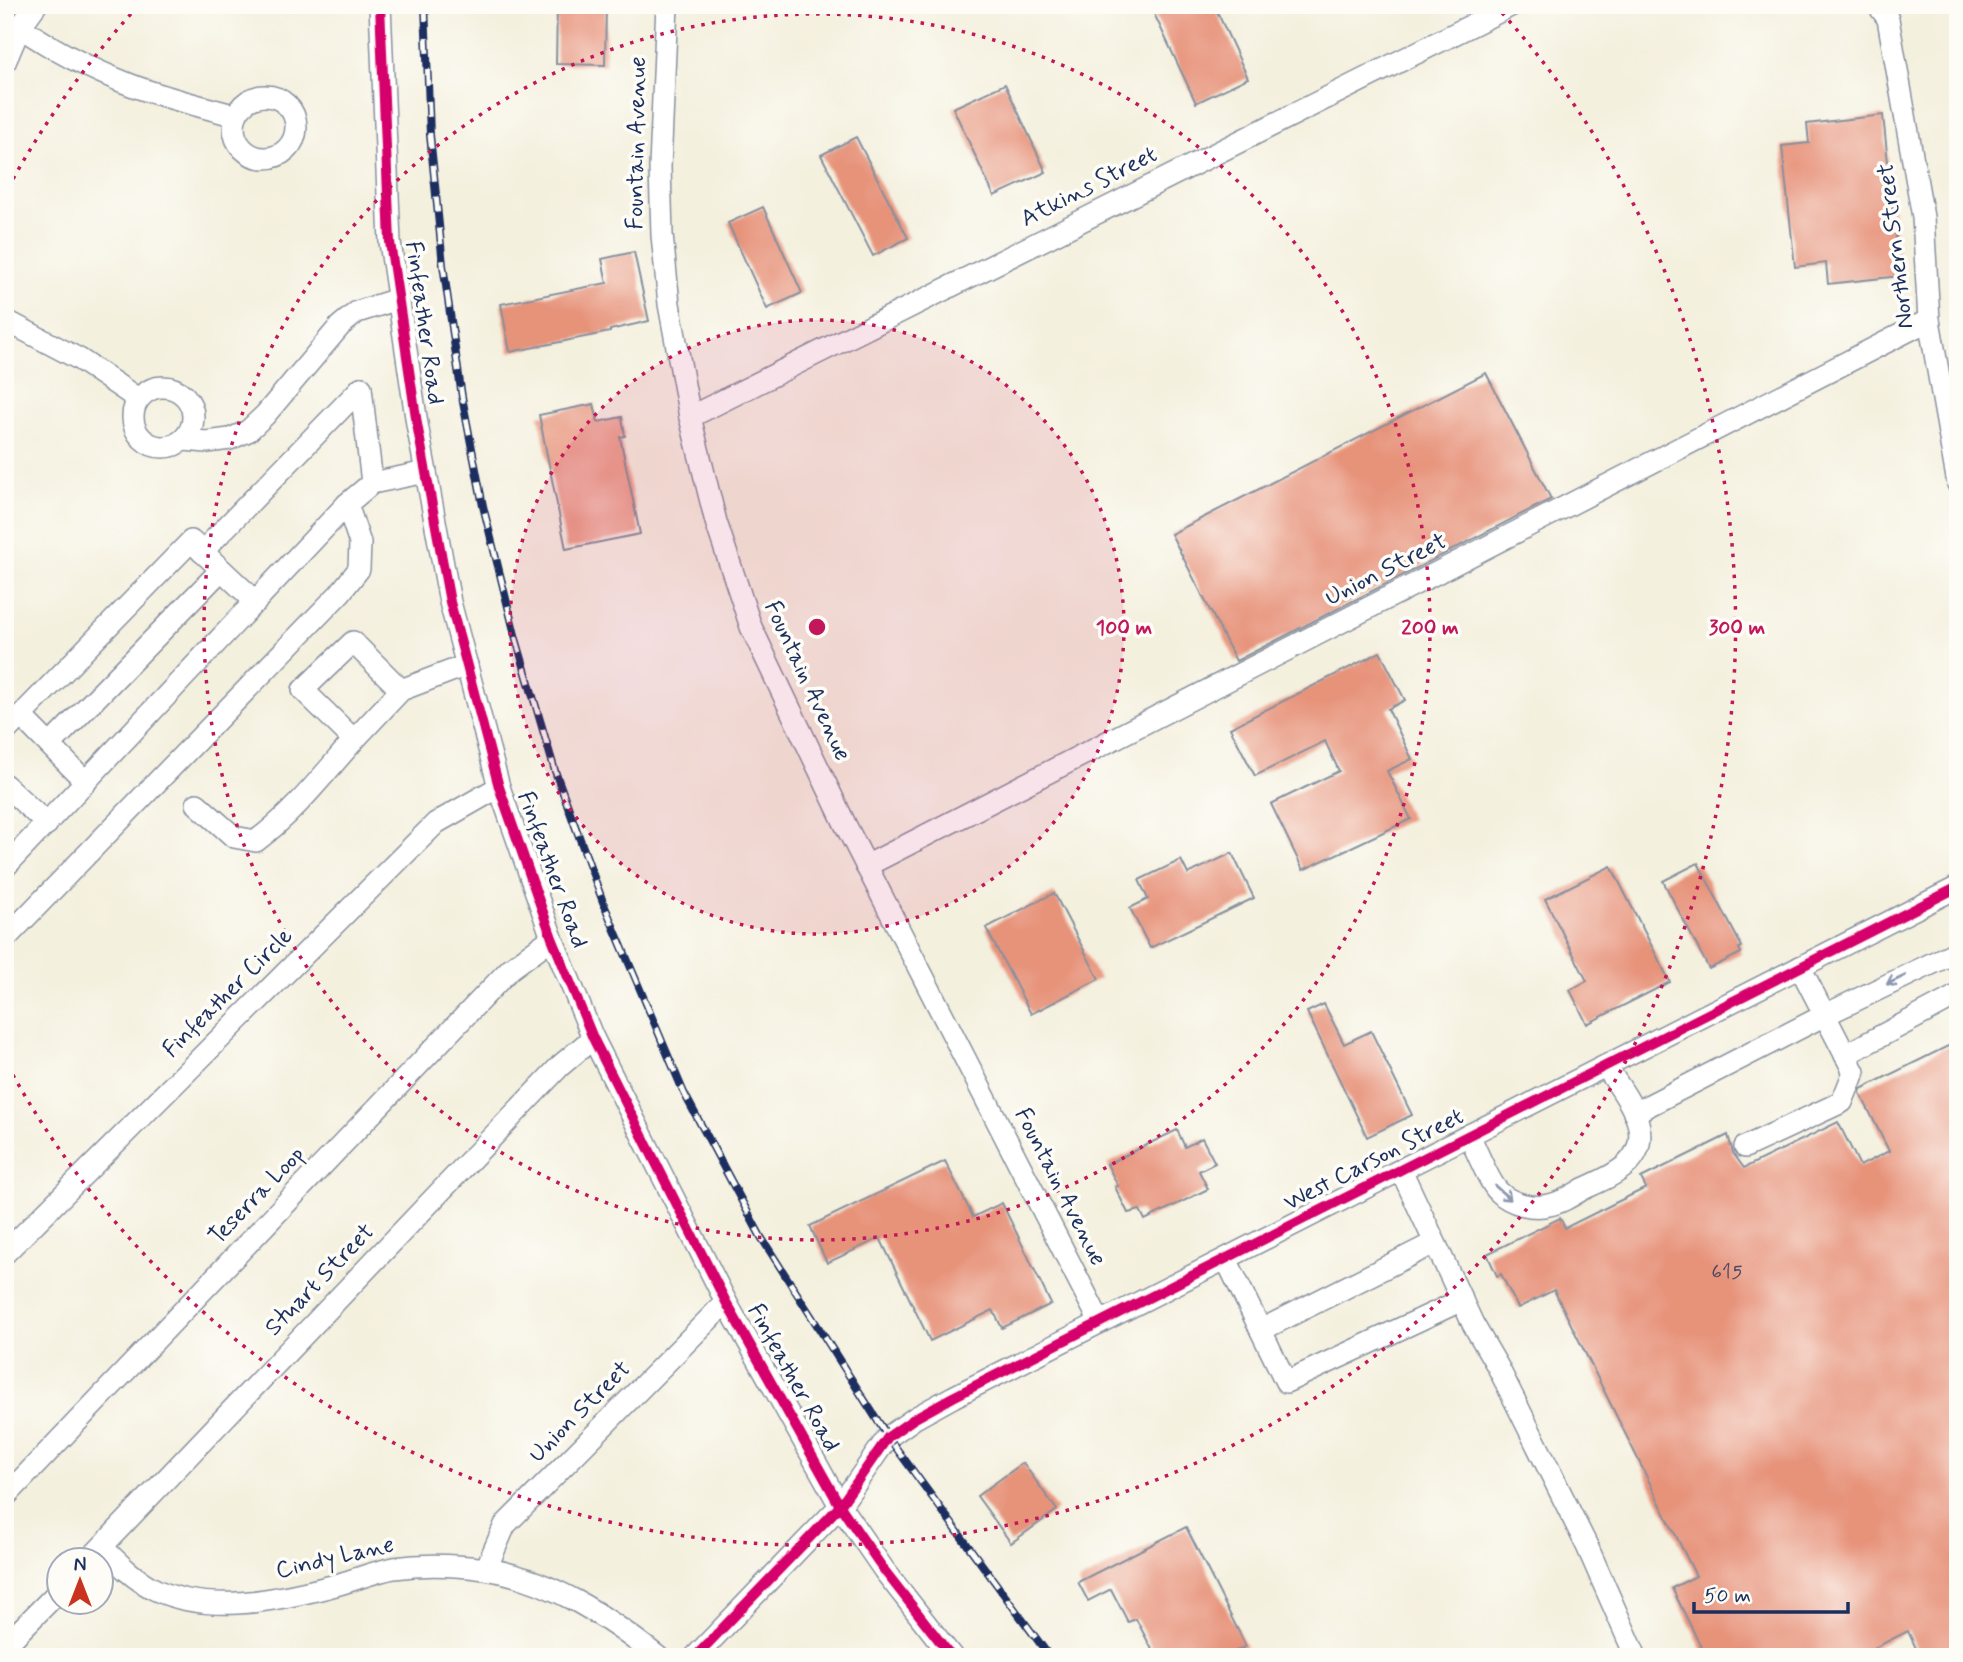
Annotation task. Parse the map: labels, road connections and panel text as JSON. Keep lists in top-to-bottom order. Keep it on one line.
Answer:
{"streets":{"street":["Fountain Avenue","Atkins Street","Northern Street","Finfeather Road","Union Street","Finfeather Circle","West Carson Street","Teserra Loop","Stuart Street","Cindy Lane"]},"crossings":[["Fountain Avenue","Atkins Street"],["Fountain Avenue","Union Street"],["Fountain Avenue","West Carson Street"],["Northern Street","Union Street"],["Finfeather Road","Union Street"],["Finfeather Road","Finfeather Circle"],["Finfeather Road","West Carson Street"],["Finfeather Road","Teserra Loop"],["Finfeather Road","Stuart Street"],["Union Street","Cindy Lane"]],"house_numbers":["615"],"scale_bar":"50 m","north":"top","rings":["100 m","200 m","300 m"]}
